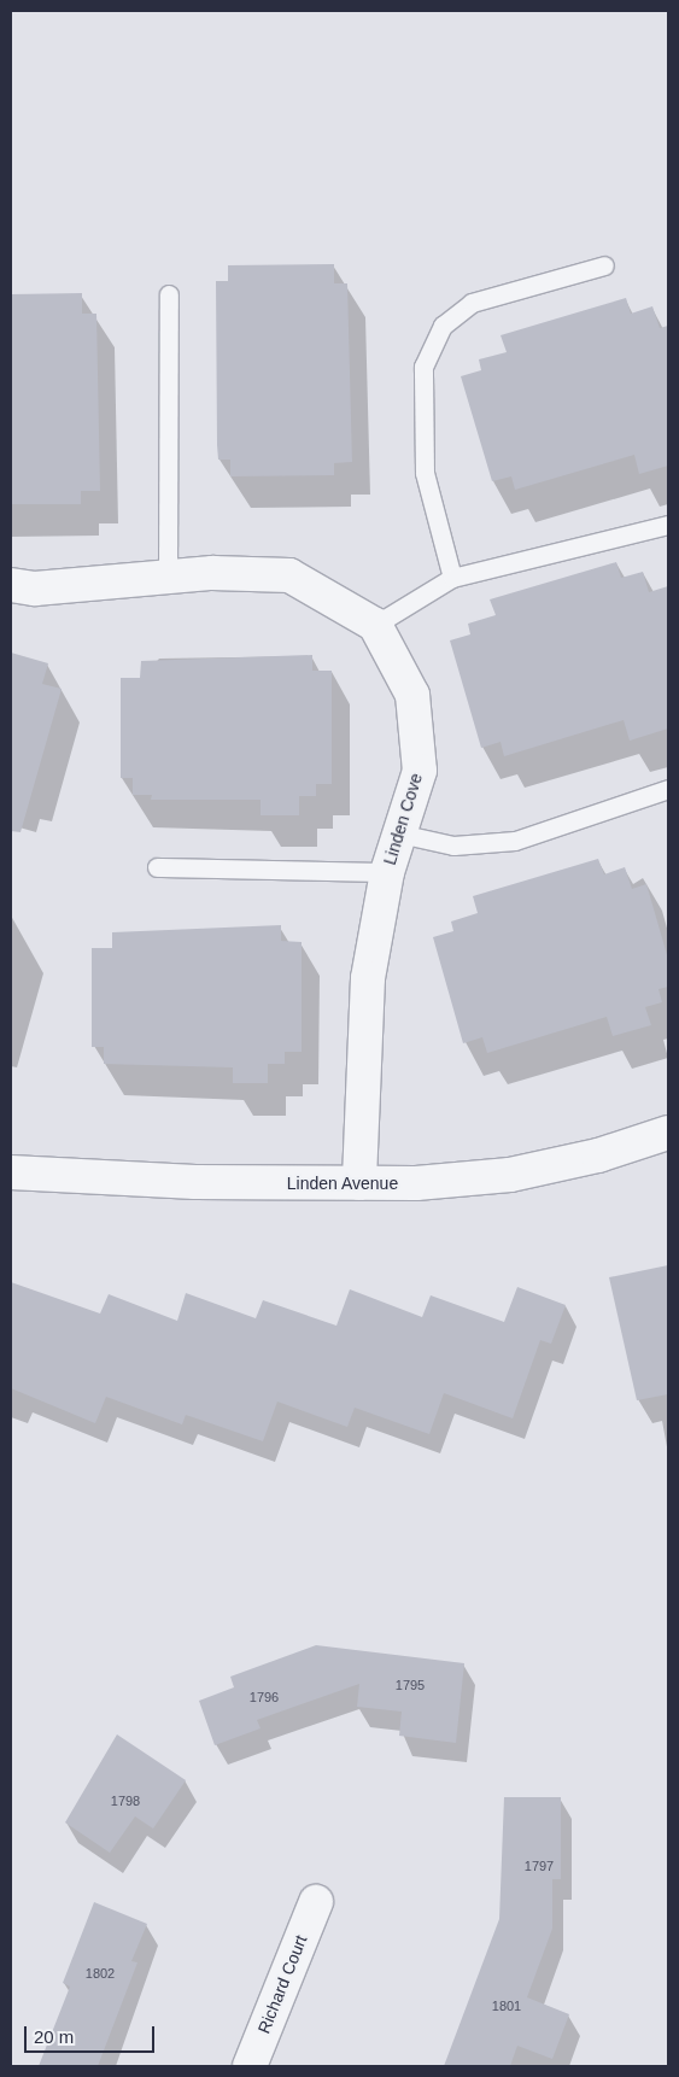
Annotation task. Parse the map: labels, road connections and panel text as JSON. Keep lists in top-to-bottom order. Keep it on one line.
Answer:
{"streets":{"street":["Linden Cove","Linden Avenue","Richard Court"]},"crossings":[["Linden Cove","Linden Avenue"]],"house_numbers":["1795","1796","1798","1797","1802","1801"],"scale_bar":"20 m"}
